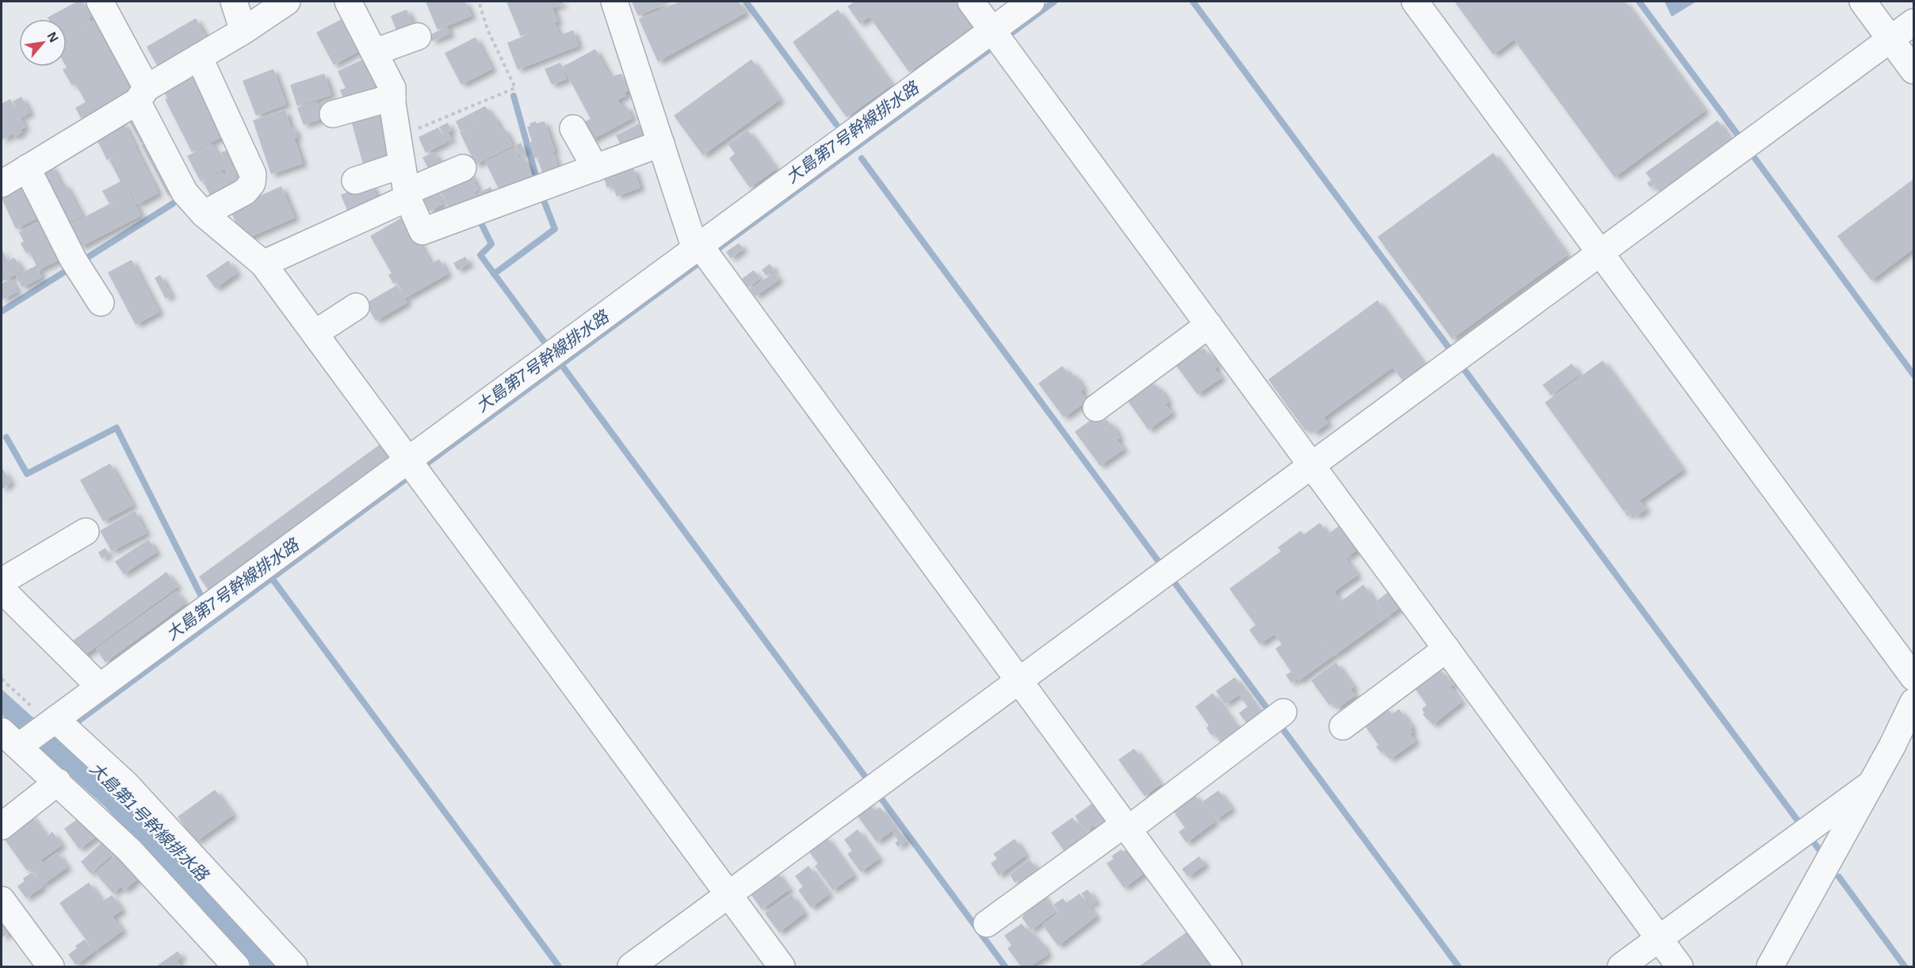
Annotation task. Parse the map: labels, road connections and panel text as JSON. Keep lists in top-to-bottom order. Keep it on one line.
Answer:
{"water":["大島第7号幹線排水路","大島第1号幹線排水路"],"north":"top right"}
